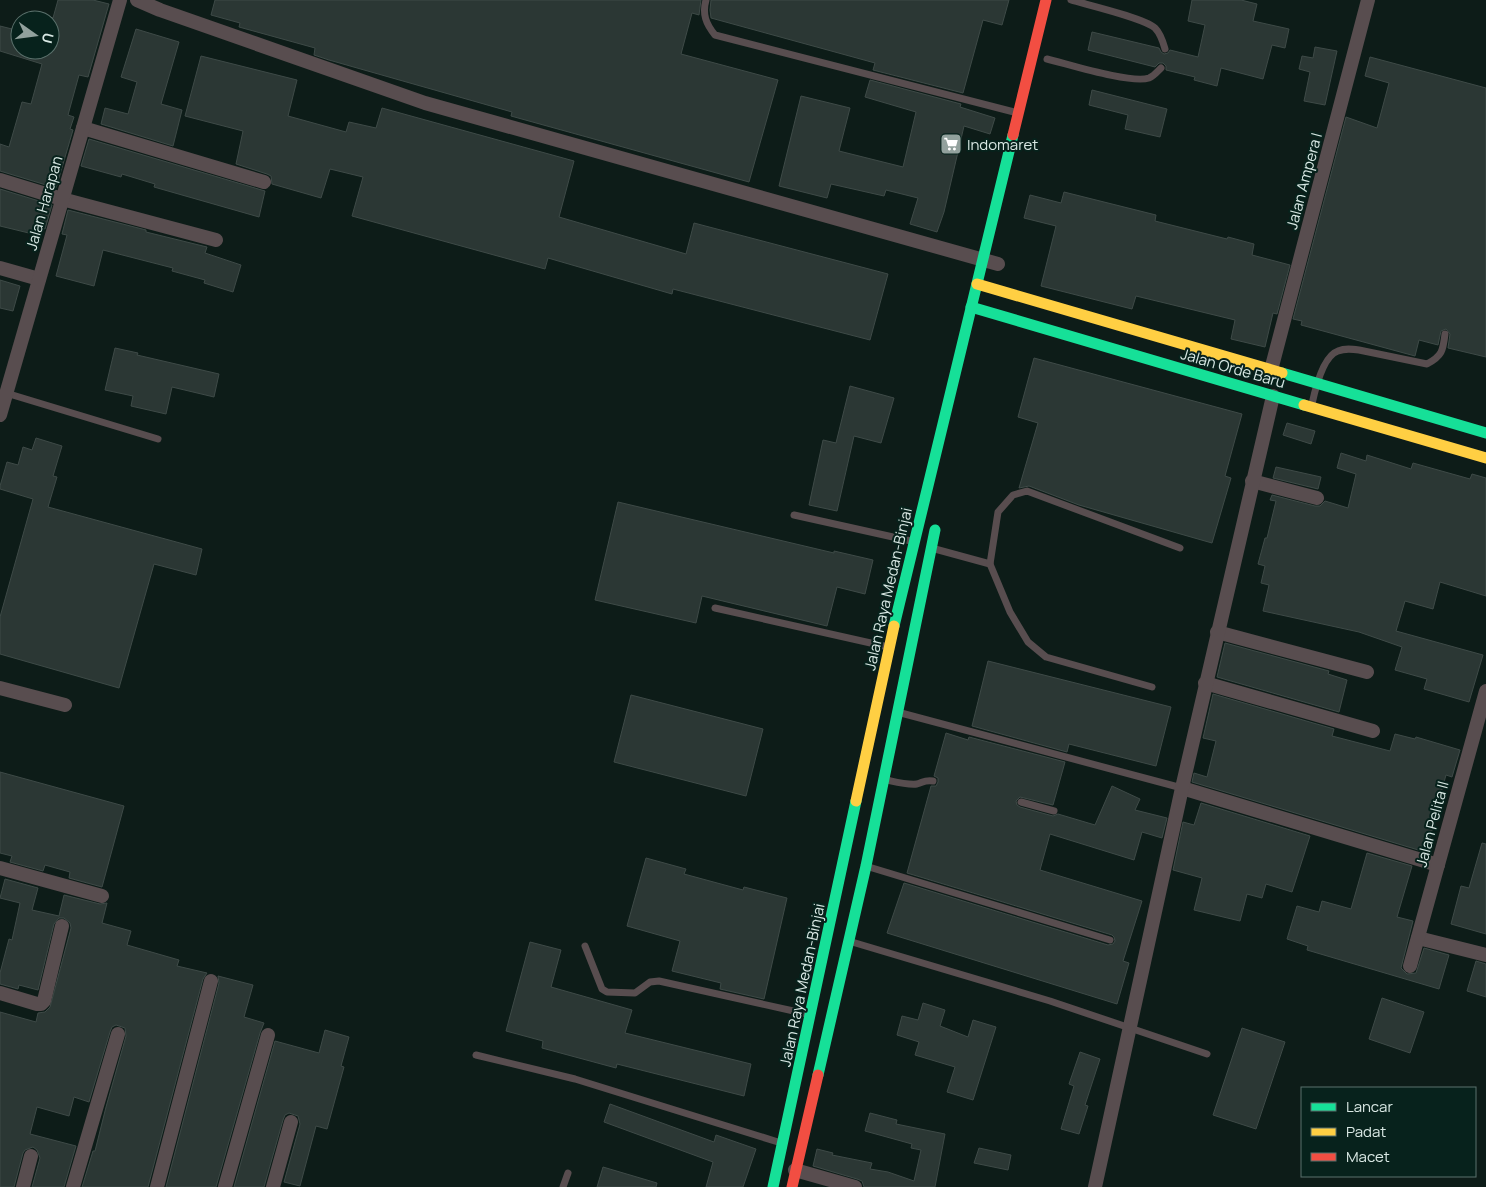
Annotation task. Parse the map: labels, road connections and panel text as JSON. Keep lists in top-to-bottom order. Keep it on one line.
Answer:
{"streets":{"main road":["Jalan Orde Baru","Jalan Raya Medan-Binjai"],"street":["Jalan Ampera I","Jalan Harapan","Jalan Pelita II"]},"crossings":[["Jalan Ampera I","Jalan Orde Baru"],["Jalan Orde Baru","Jalan Raya Medan-Binjai"]],"places":{"supermarket":["Indomaret"]},"legend":["Lancar","Padat","Macet"],"north":"right"}
